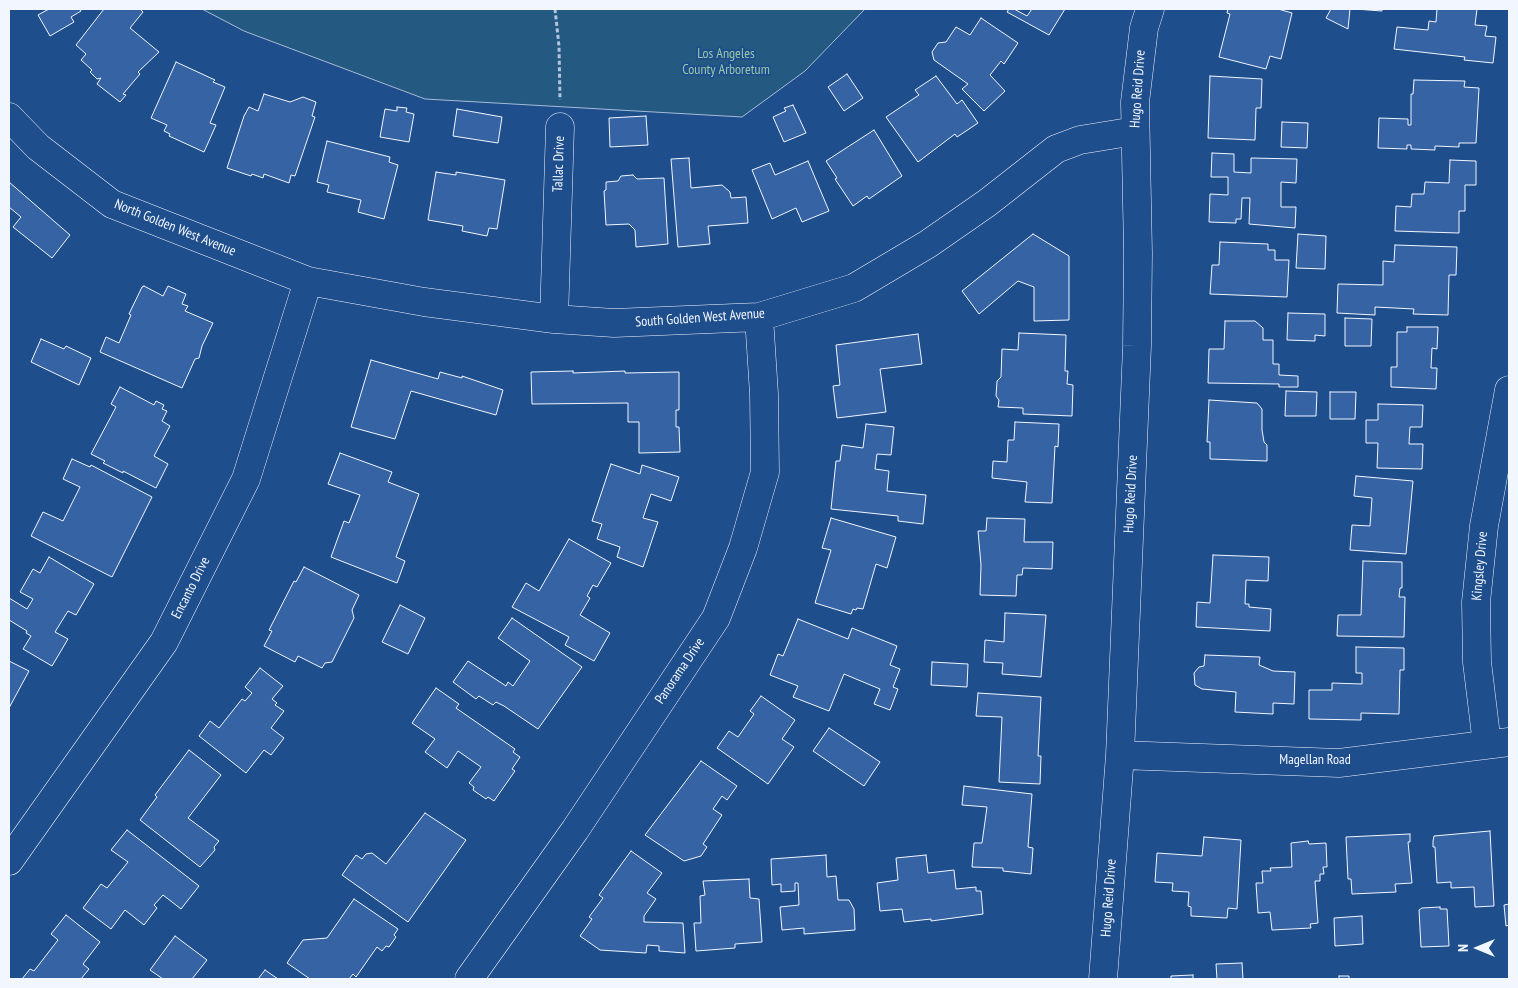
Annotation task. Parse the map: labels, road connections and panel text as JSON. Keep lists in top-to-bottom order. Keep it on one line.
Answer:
{"streets":{"street":["Hugo Reid Drive","Tallac Drive","North Golden West Avenue","South Golden West Avenue","Kingsley Drive","Encanto Drive","Panorama Drive","Magellan Road"]},"crossings":[["Hugo Reid Drive","South Golden West Avenue"],["Hugo Reid Drive","Magellan Road"],["Tallac Drive","South Golden West Avenue"],["North Golden West Avenue","South Golden West Avenue"],["North Golden West Avenue","Encanto Drive"],["South Golden West Avenue","Encanto Drive"],["South Golden West Avenue","Panorama Drive"],["Kingsley Drive","Magellan Road"]],"parks":["Los Angeles County Arboretum"],"north":"left"}
